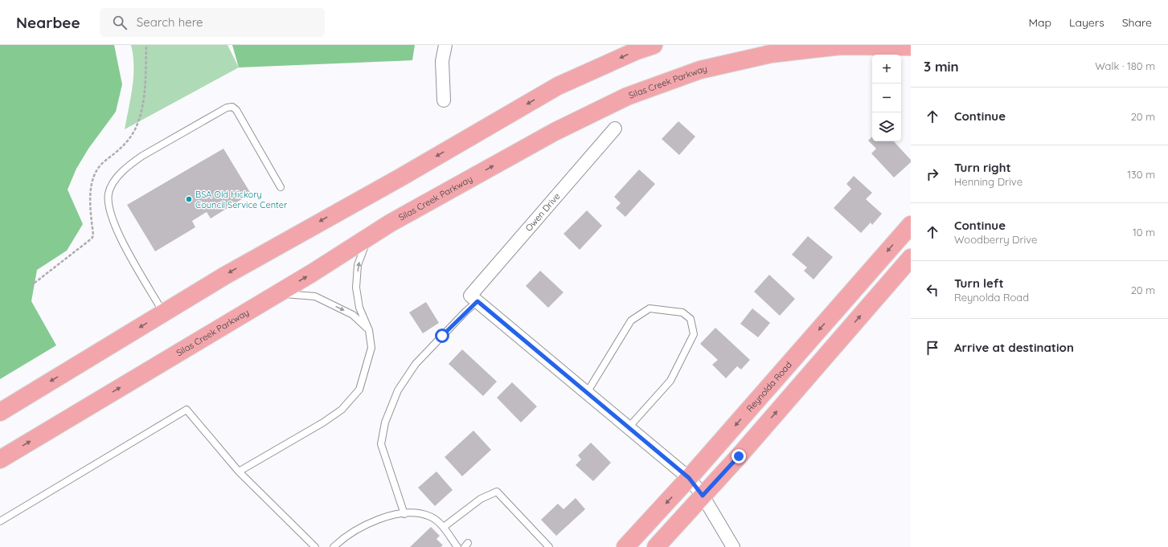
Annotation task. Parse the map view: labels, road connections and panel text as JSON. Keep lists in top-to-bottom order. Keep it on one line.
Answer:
{"streets":{"main road":["Silas Creek Parkway","Reynolda Road"],"street":["Owen Drive"]},"places":["BSA Old Hickory Council Service Center"],"page":{"header":"Nearbee","search":"Search here","nav":["Map","Layers","Share"],"heading":["3 min","Walk · 180 m"],"map_buttons":["+","−"],"list":[["Continue","20 m"],["Turn right","Henning Drive","130 m"],["Continue","Woodberry Drive","10 m"],["Turn left","Reynolda Road","20 m"],"Arrive at destination"]}}
